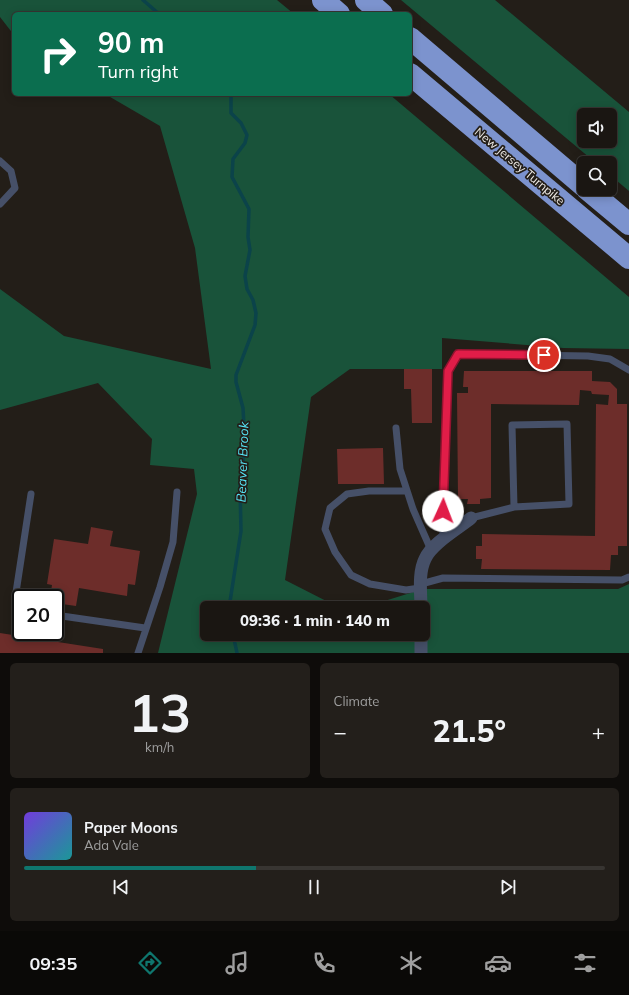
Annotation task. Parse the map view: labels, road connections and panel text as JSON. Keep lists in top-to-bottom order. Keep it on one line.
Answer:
{"streets":{"highway":["New Jersey Turnpike"]},"water":["Beaver Brook"],"page":{"turn":["90 m","Turn right"],"limit":"20","trip":"09:36 · 1 min · 140 m","tile":[["13","km/h"],"Climate"],"heat":["−","21.5°","+"],"song":["Paper Moons","Ada Vale"],"tabs":"09:35"}}
